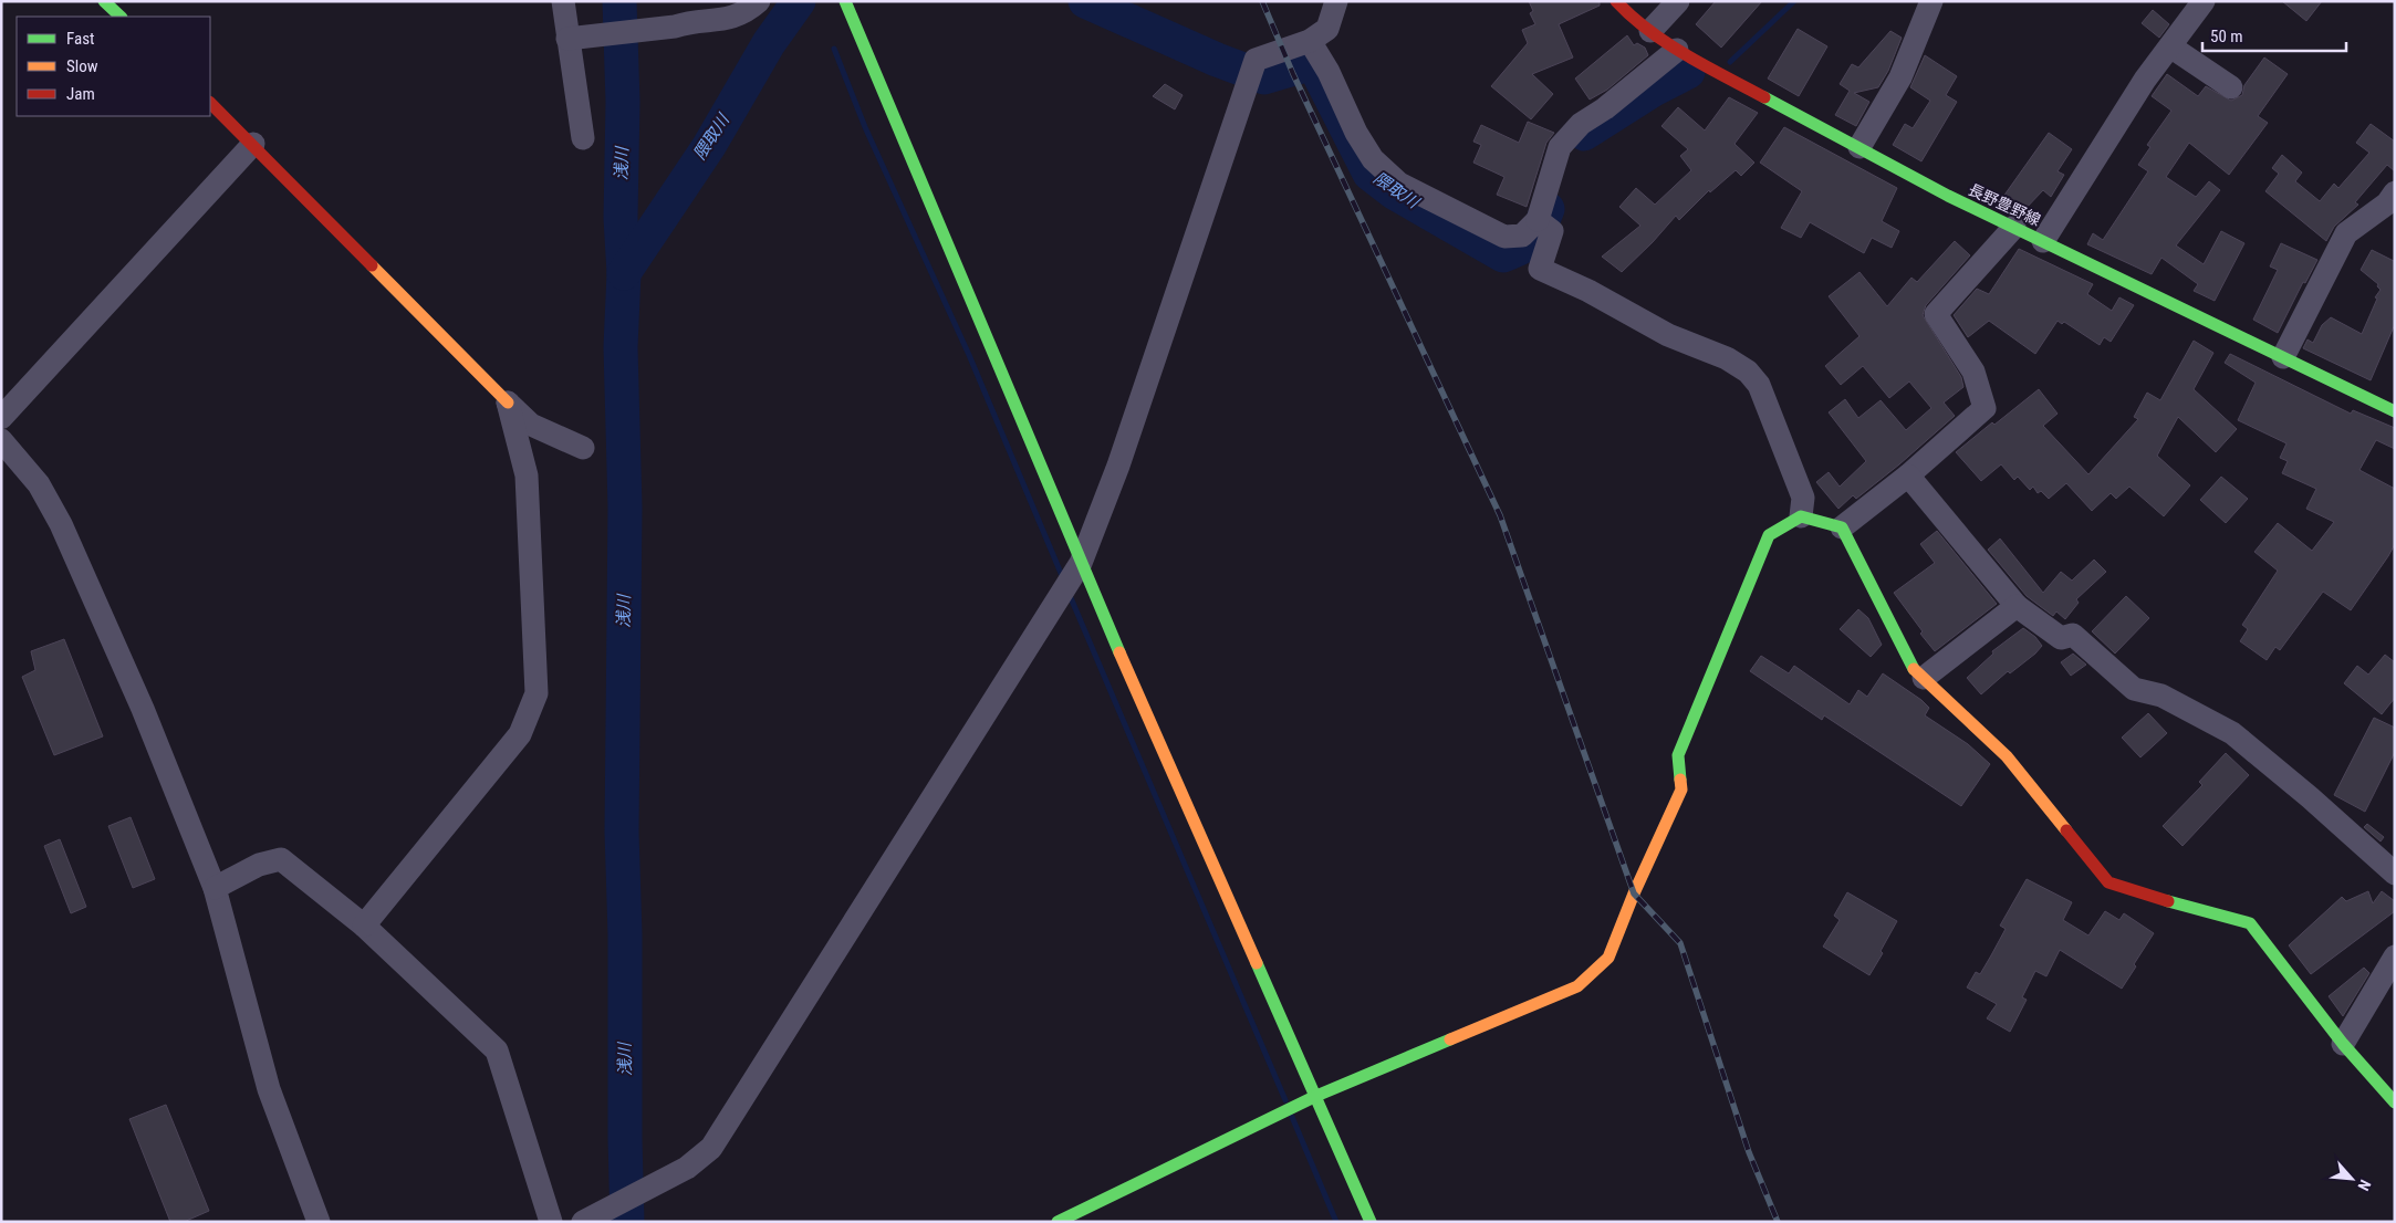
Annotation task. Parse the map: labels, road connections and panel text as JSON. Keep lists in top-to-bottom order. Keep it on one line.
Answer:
{"streets":{"street":["長野豊野線"]},"water":["隈取川","浅川"],"legend":["Fast","Slow","Jam"],"scale_bar":"50 m","north":"bottom right"}
